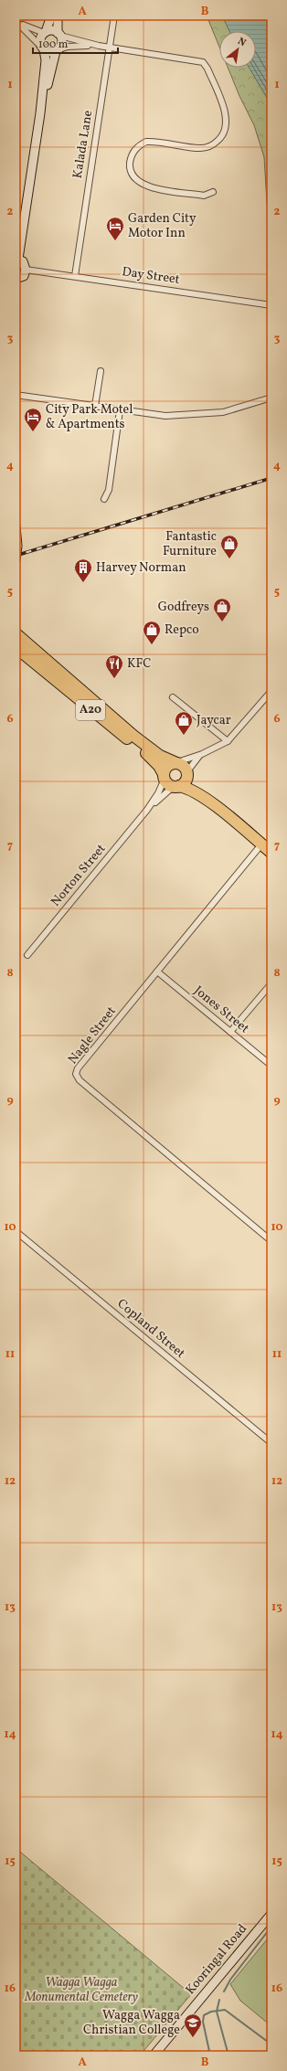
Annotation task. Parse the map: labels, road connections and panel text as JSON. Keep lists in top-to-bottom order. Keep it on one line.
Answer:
{"streets":{"highway":["A20"],"street":["Kalada Lane","Day Street","Norton Street","Jones Street","Nagle Street","Copland Street","Kooringal Road"]},"crossings":[["Kalada Lane","Day Street"],["A20","Norton Street"],["A20","Nagle Street"],["Jones Street","Nagle Street"]],"parks":["Wagga Wagga Monumental Cemetery"],"places":{"hotel":["Garden City Motor Inn","City Park Motel & Apartments"],"shop":["Fantastic Furniture","Godfreys","Repco","Jaycar"],"building":["Harvey Norman"],"restaurant":["KFC"],"school or university":["Wagga Wagga Christian College"]},"scale_bar":"100 m","north":"top right","grid":{"columns":["A","B"],"rows":["1","2","3","4","5","6","7","8","9","10","11","12","13","14","15","16"]}}
